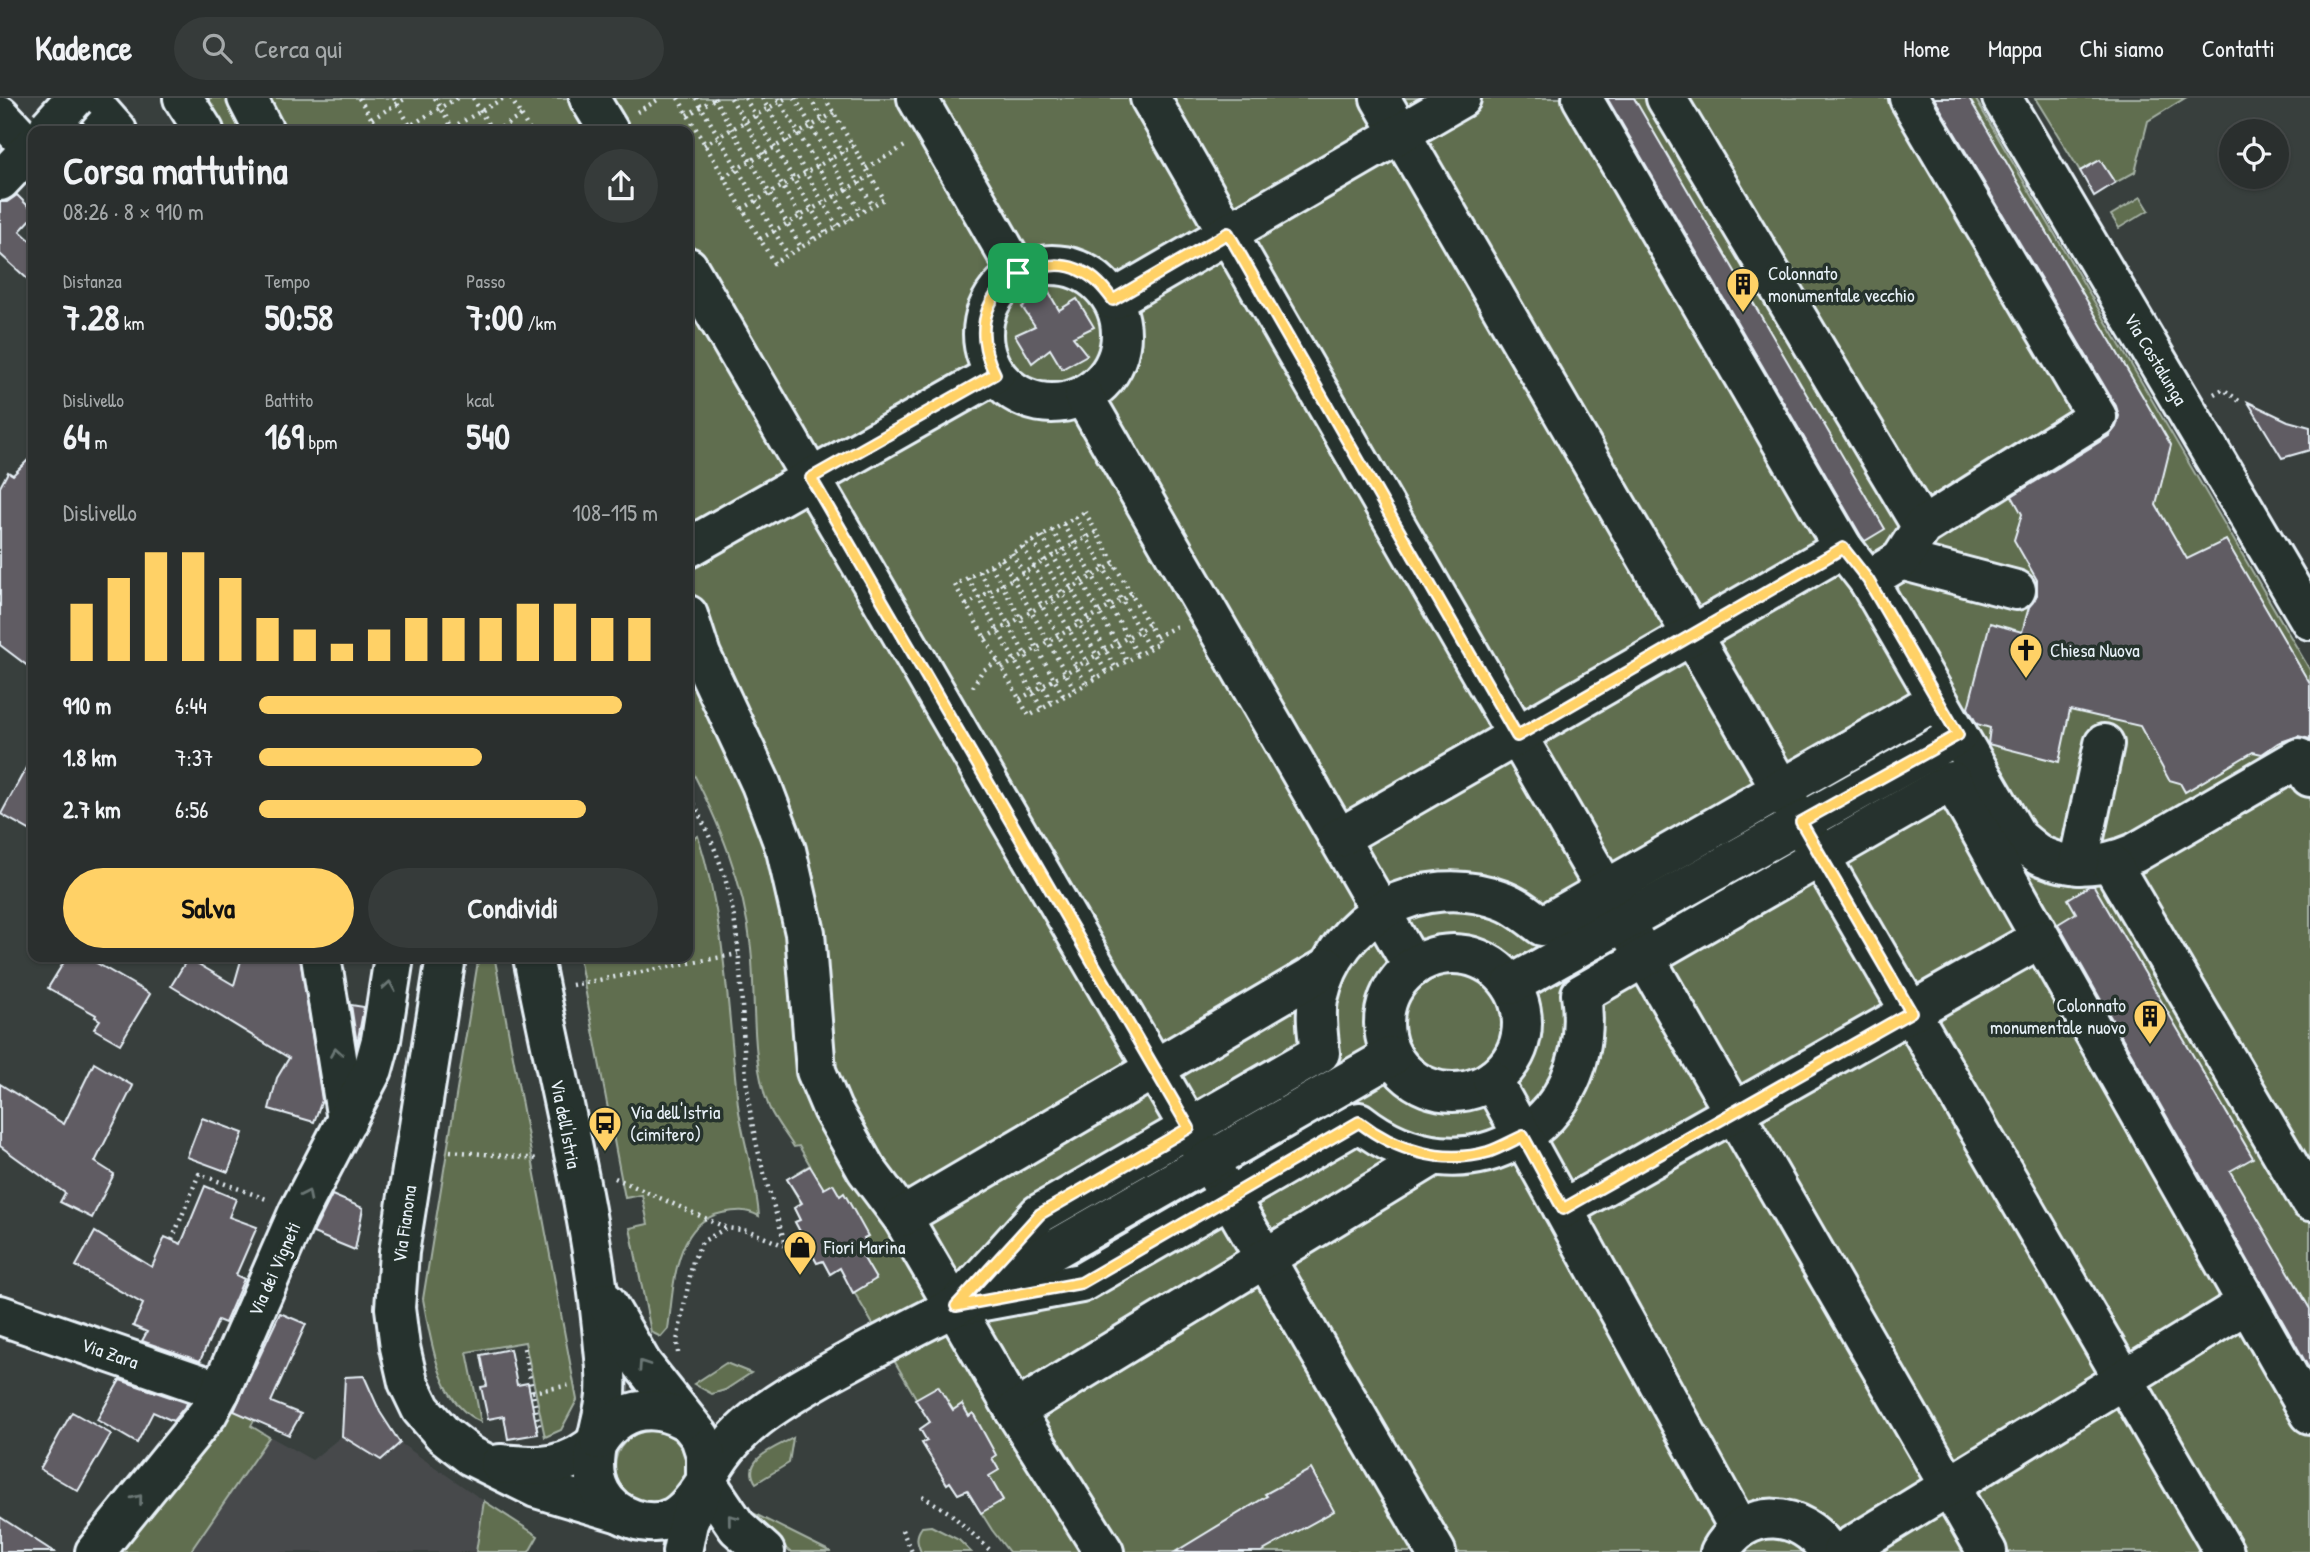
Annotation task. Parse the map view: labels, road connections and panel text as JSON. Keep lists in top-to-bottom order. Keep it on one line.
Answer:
{"streets":{"street":["Via Costalunga","Via dell'Istria","Via Fianona","Via dei Vigneti","Via Zara"]},"crossings":[["Via dell'Istria","Via Fianona"],["Via dei Vigneti","Via Zara"]],"one_way":["Via dei Vigneti"],"places":{"building":["Colonnato monumentale vecchio","Colonnato monumentale nuovo"],"church":["Chiesa Nuova"],"bus stop":["Via dell'Istria (cimitero)"],"shop":["Fiori Marina"]},"page":{"header":"Kadence","search":"Cerca qui","nav":["Home","Mappa","Chi siamo","Contatti"],"heading":["Corsa mattutina","08:26 · 8 × 910 m"],"stats":[["Distanza","7.28 km"],["Tempo","50:58"],["Passo","7:00 /km"],["Dislivello","64 m"],["Battito","169 bpm"],["kcal","540"]],"chart":["Dislivello","108–115 m"],"list":[{"name":"910 m","note":"6:44"},{"name":"1.8 km","note":"7:37"},{"name":"2.7 km","note":"6:56"}],"buttons":["Salva","Condividi"]}}
